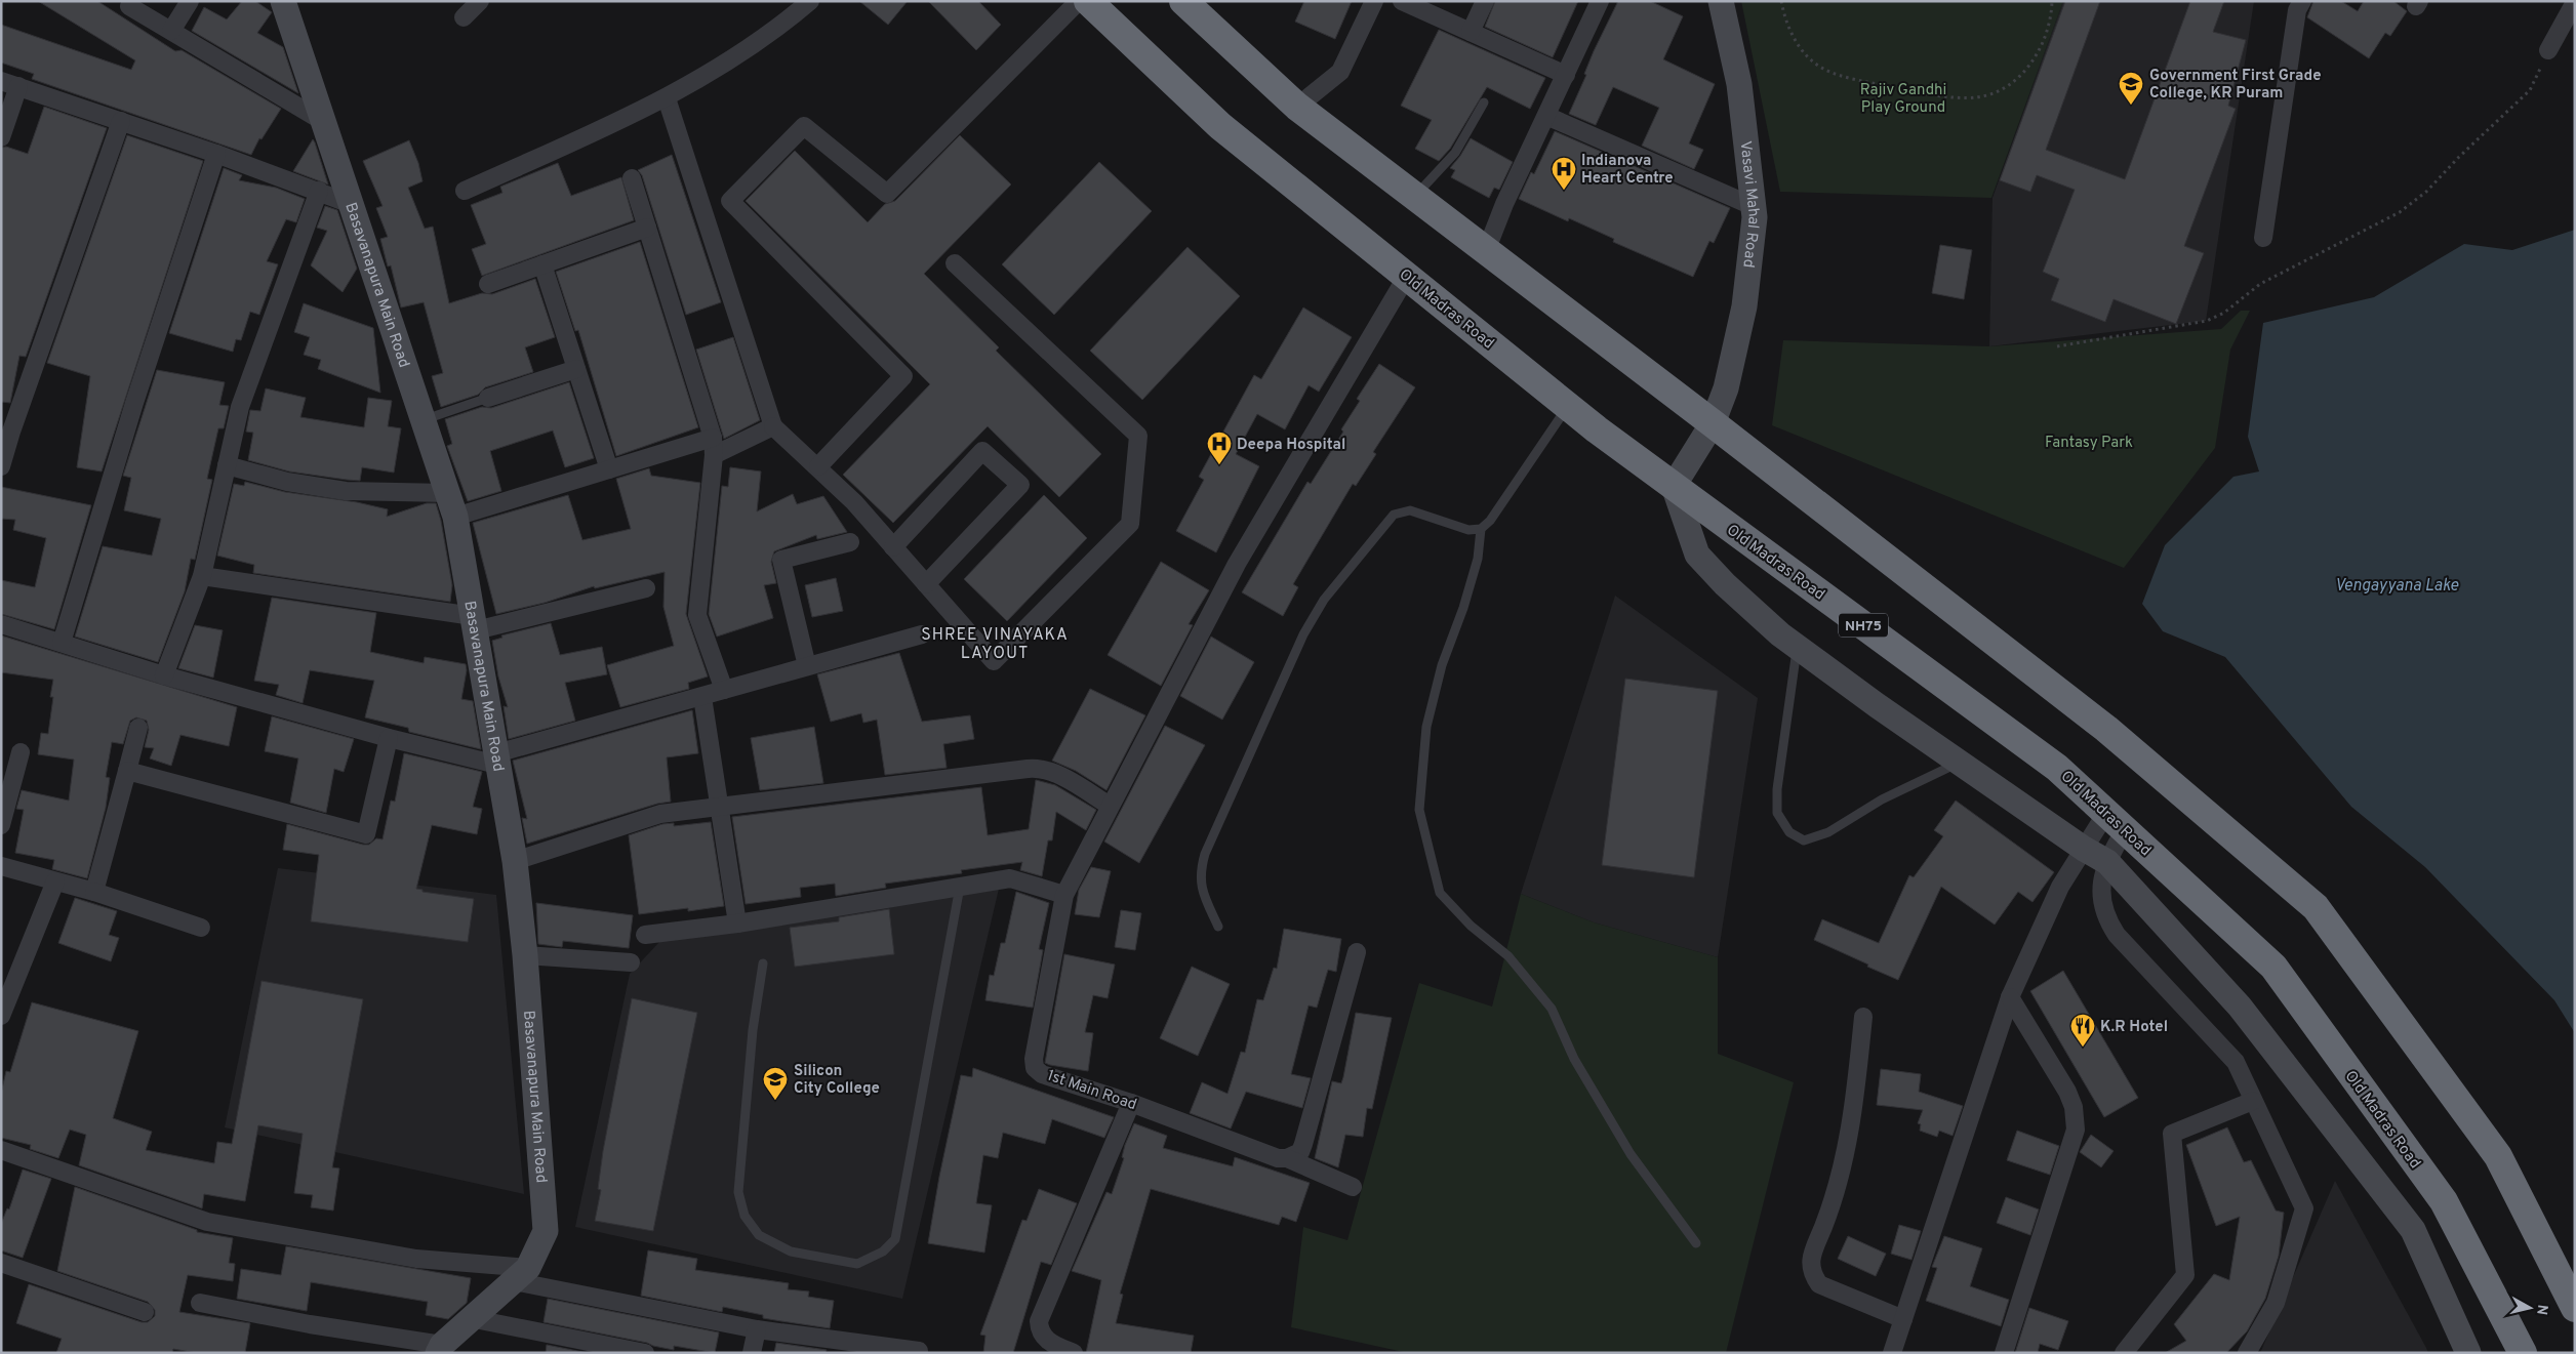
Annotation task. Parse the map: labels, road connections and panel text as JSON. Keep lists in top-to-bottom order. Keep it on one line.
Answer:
{"streets":{"highway":["Old Madras Road","NH75"],"street":["Vasavi Mahal Road","Basavanapura Main Road","1st Main Road"]},"crossings":[["Vasavi Mahal Road","Old Madras Road"]],"districts":["SHREE VINAYAKA LAYOUT"],"water":["Vengayyana Lake"],"parks":["Rajiv Gandhi Play Ground","Fantasy Park"],"places":{"school or university":["Government First Grade College, KR Puram","Silicon City College"],"hospital":["Indianova Heart Centre","Deepa Hospital"],"restaurant":["K.R Hotel"]},"north":"right"}
